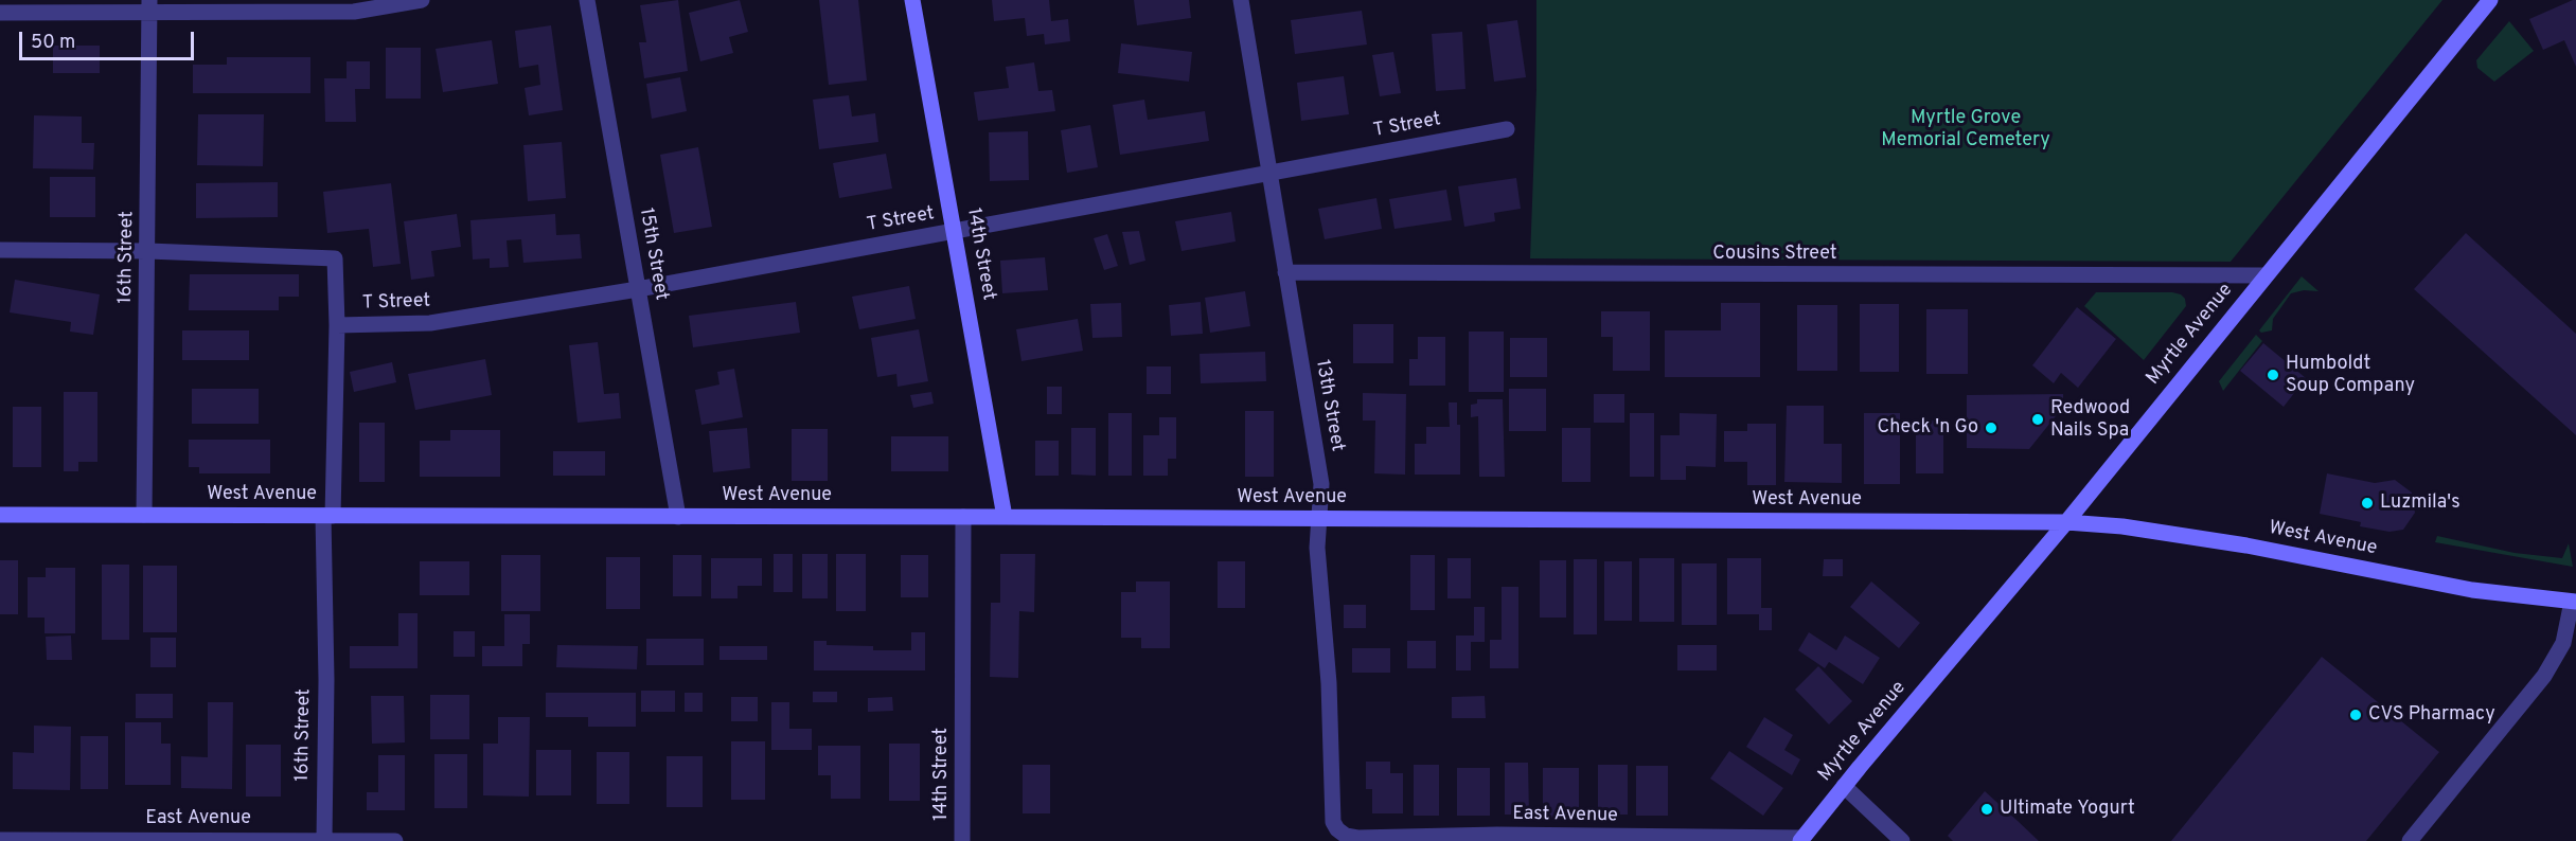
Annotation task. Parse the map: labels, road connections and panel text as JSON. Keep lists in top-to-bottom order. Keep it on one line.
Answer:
{"streets":{"main road":["14th Street","Myrtle Avenue","West Avenue"],"street":["T Street","15th Street","Cousins Street","16th Street","13th Street","East Avenue"]},"crossings":[["T Street","15th Street"],["T Street","14th Street"],["T Street","16th Street"],["T Street","13th Street"],["T Street","West Avenue"],["15th Street","West Avenue"],["14th Street","West Avenue"],["Cousins Street","Myrtle Avenue"],["Cousins Street","13th Street"],["16th Street","West Avenue"],["16th Street","East Avenue"],["Myrtle Avenue","West Avenue"],["Myrtle Avenue","East Avenue"],["13th Street","West Avenue"],["13th Street","East Avenue"]],"parks":["Myrtle Grove Memorial Cemetery"],"places":["Humboldt Soup Company","Redwood Nails Spa","Check 'n Go","Luzmila's","CVS Pharmacy","Ultimate Yogurt"],"scale_bar":"50 m"}
